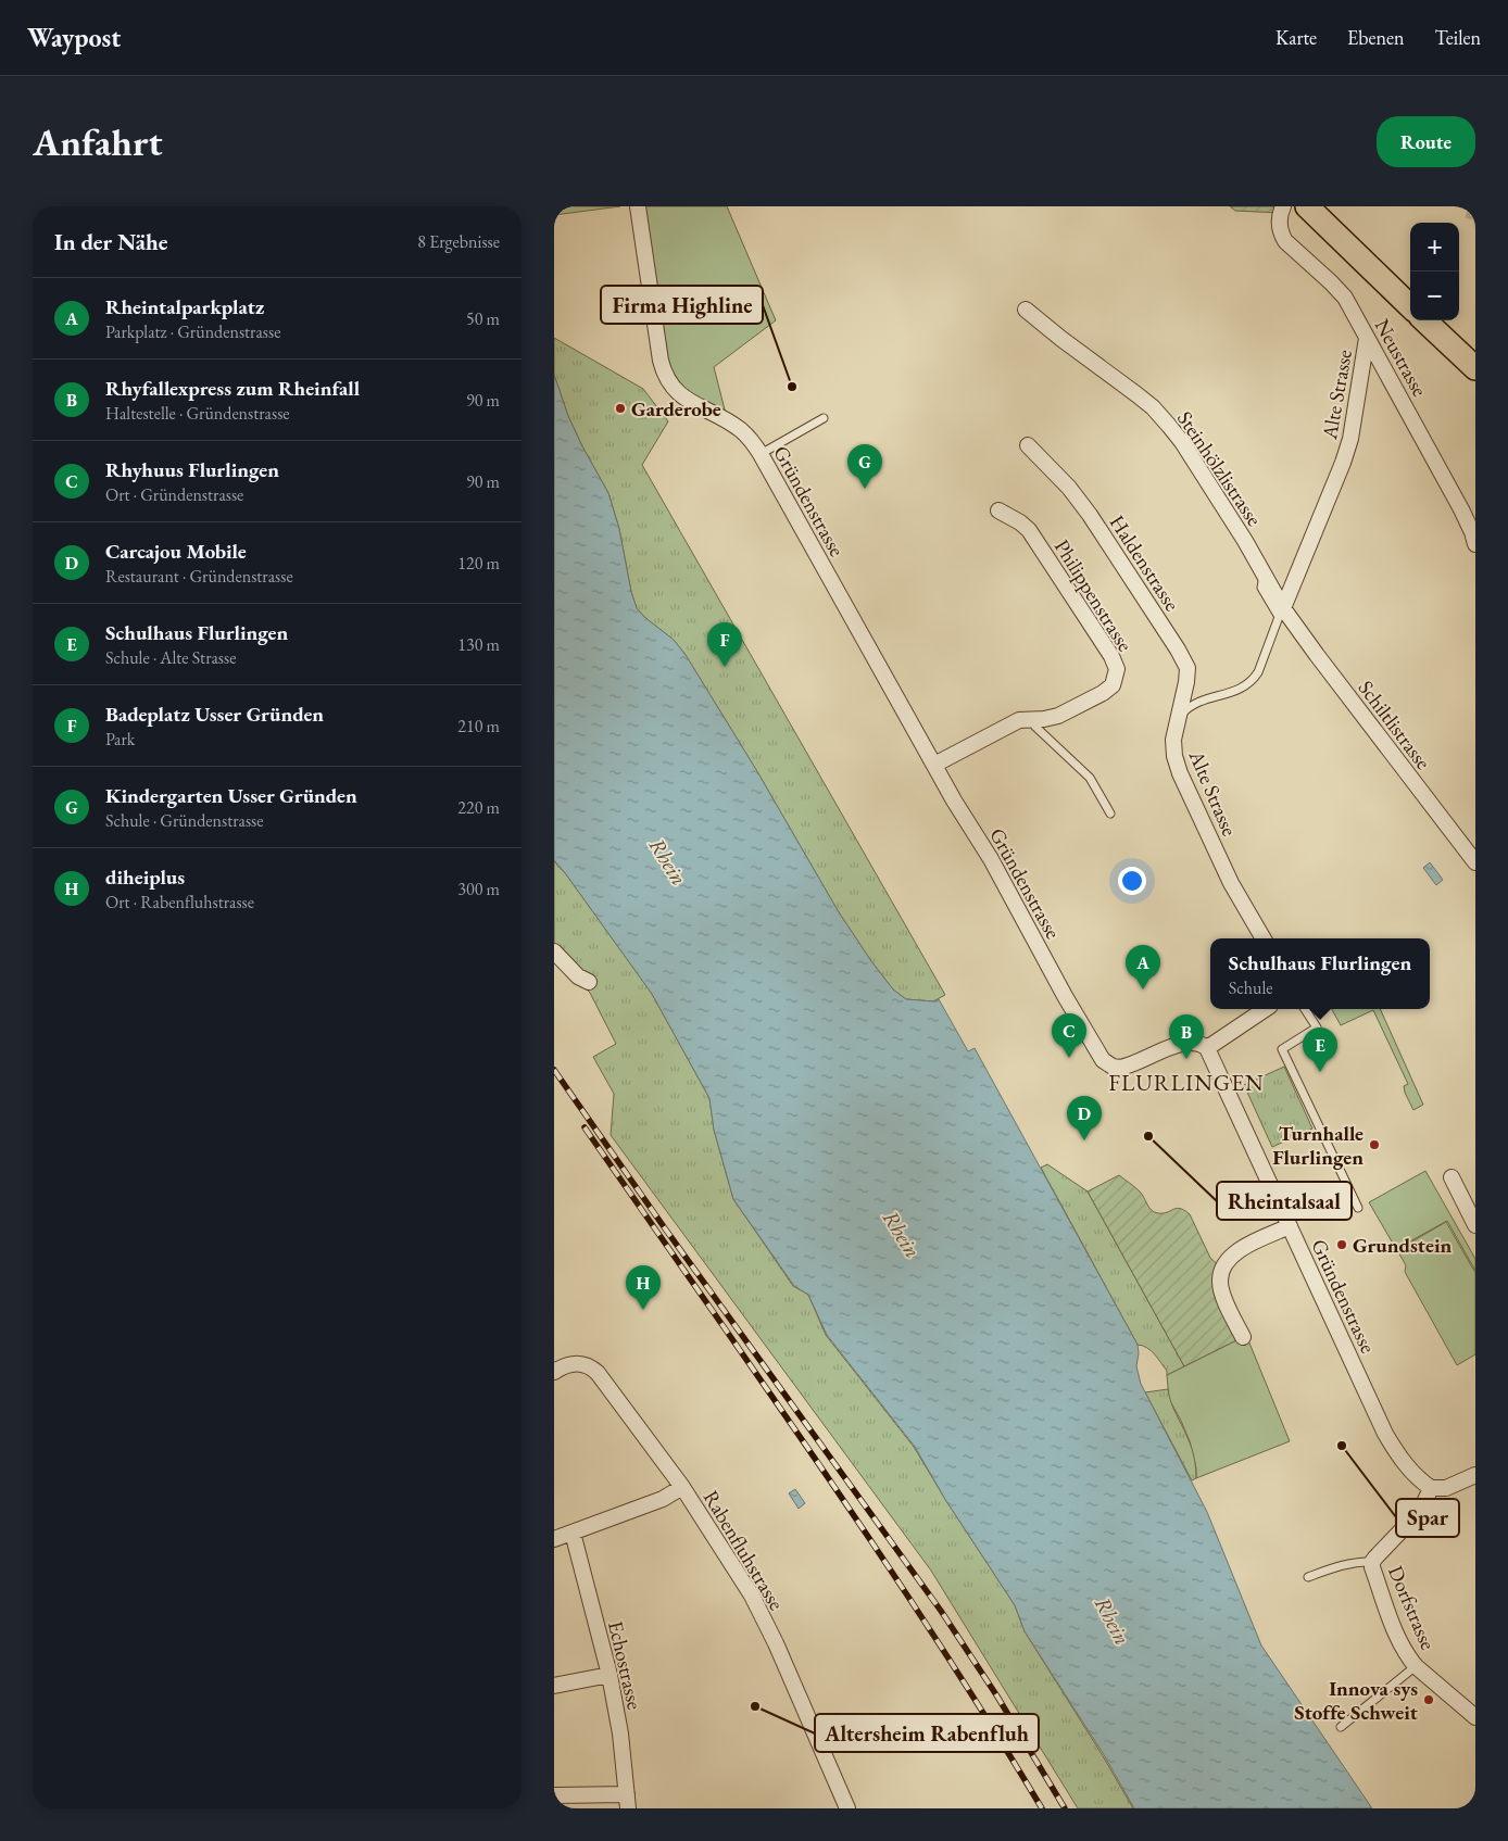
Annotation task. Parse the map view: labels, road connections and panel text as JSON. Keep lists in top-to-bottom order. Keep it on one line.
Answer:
{"streets":{"street":["Neustrasse","Alte Strasse","Steinhölzlistrasse","Gründenstrasse","Haldenstrasse","Philippenstrasse","Schiltlistrasse","Rabenfluhstrasse","Dorfstrasse","Echostrasse"]},"crossings":[["Neustrasse","Alte Strasse"],["Alte Strasse","Steinhölzlistrasse"],["Alte Strasse","Haldenstrasse"],["Alte Strasse","Schiltlistrasse"],["Steinhölzlistrasse","Schiltlistrasse"],["Gründenstrasse","Philippenstrasse"],["Gründenstrasse","Dorfstrasse"]],"districts":["FLURLINGEN"],"water":["Rhein"],"places":["Firma Highline","Garderobe","Rheintalsaal","Turnhalle Flurlingen","Grundstein","Spar","Innova sys Stoffe Schweit","Altersheim Rabenfluh"],"page":{"header":"Waypost","nav":["Karte","Ebenen","Teilen"],"buttons":"Route","title":"Anfahrt","heading":["In der Nähe","8 Ergebnisse"],"map_buttons":["+","−"],"list":[{"mark":"A","name":"Rheintalparkplatz","note":"Parkplatz · Gründenstrasse","value":"50 m"},{"mark":"B","name":"Rhyfallexpress zum Rheinfall","note":"Haltestelle · Gründenstrasse","value":"90 m"},{"mark":"C","name":"Rhyhuus Flurlingen","note":"Ort · Gründenstrasse","value":"90 m"},{"mark":"D","name":"Carcajou Mobile","note":"Restaurant · Gründenstrasse","value":"120 m"},{"mark":"E","name":"Schulhaus Flurlingen","note":"Schule · Alte Strasse","value":"130 m"},{"mark":"F","name":"Badeplatz Usser Gründen","note":"Park","value":"210 m"},{"mark":"G","name":"Kindergarten Usser Gründen","note":"Schule · Gründenstrasse","value":"220 m"},{"mark":"H","name":"diheiplus","note":"Ort · Rabenfluhstrasse","value":"300 m"}],"pins":["G","F","A","C","B","E","D","H"],"popup":["Schulhaus Flurlingen","Schule"]}}
